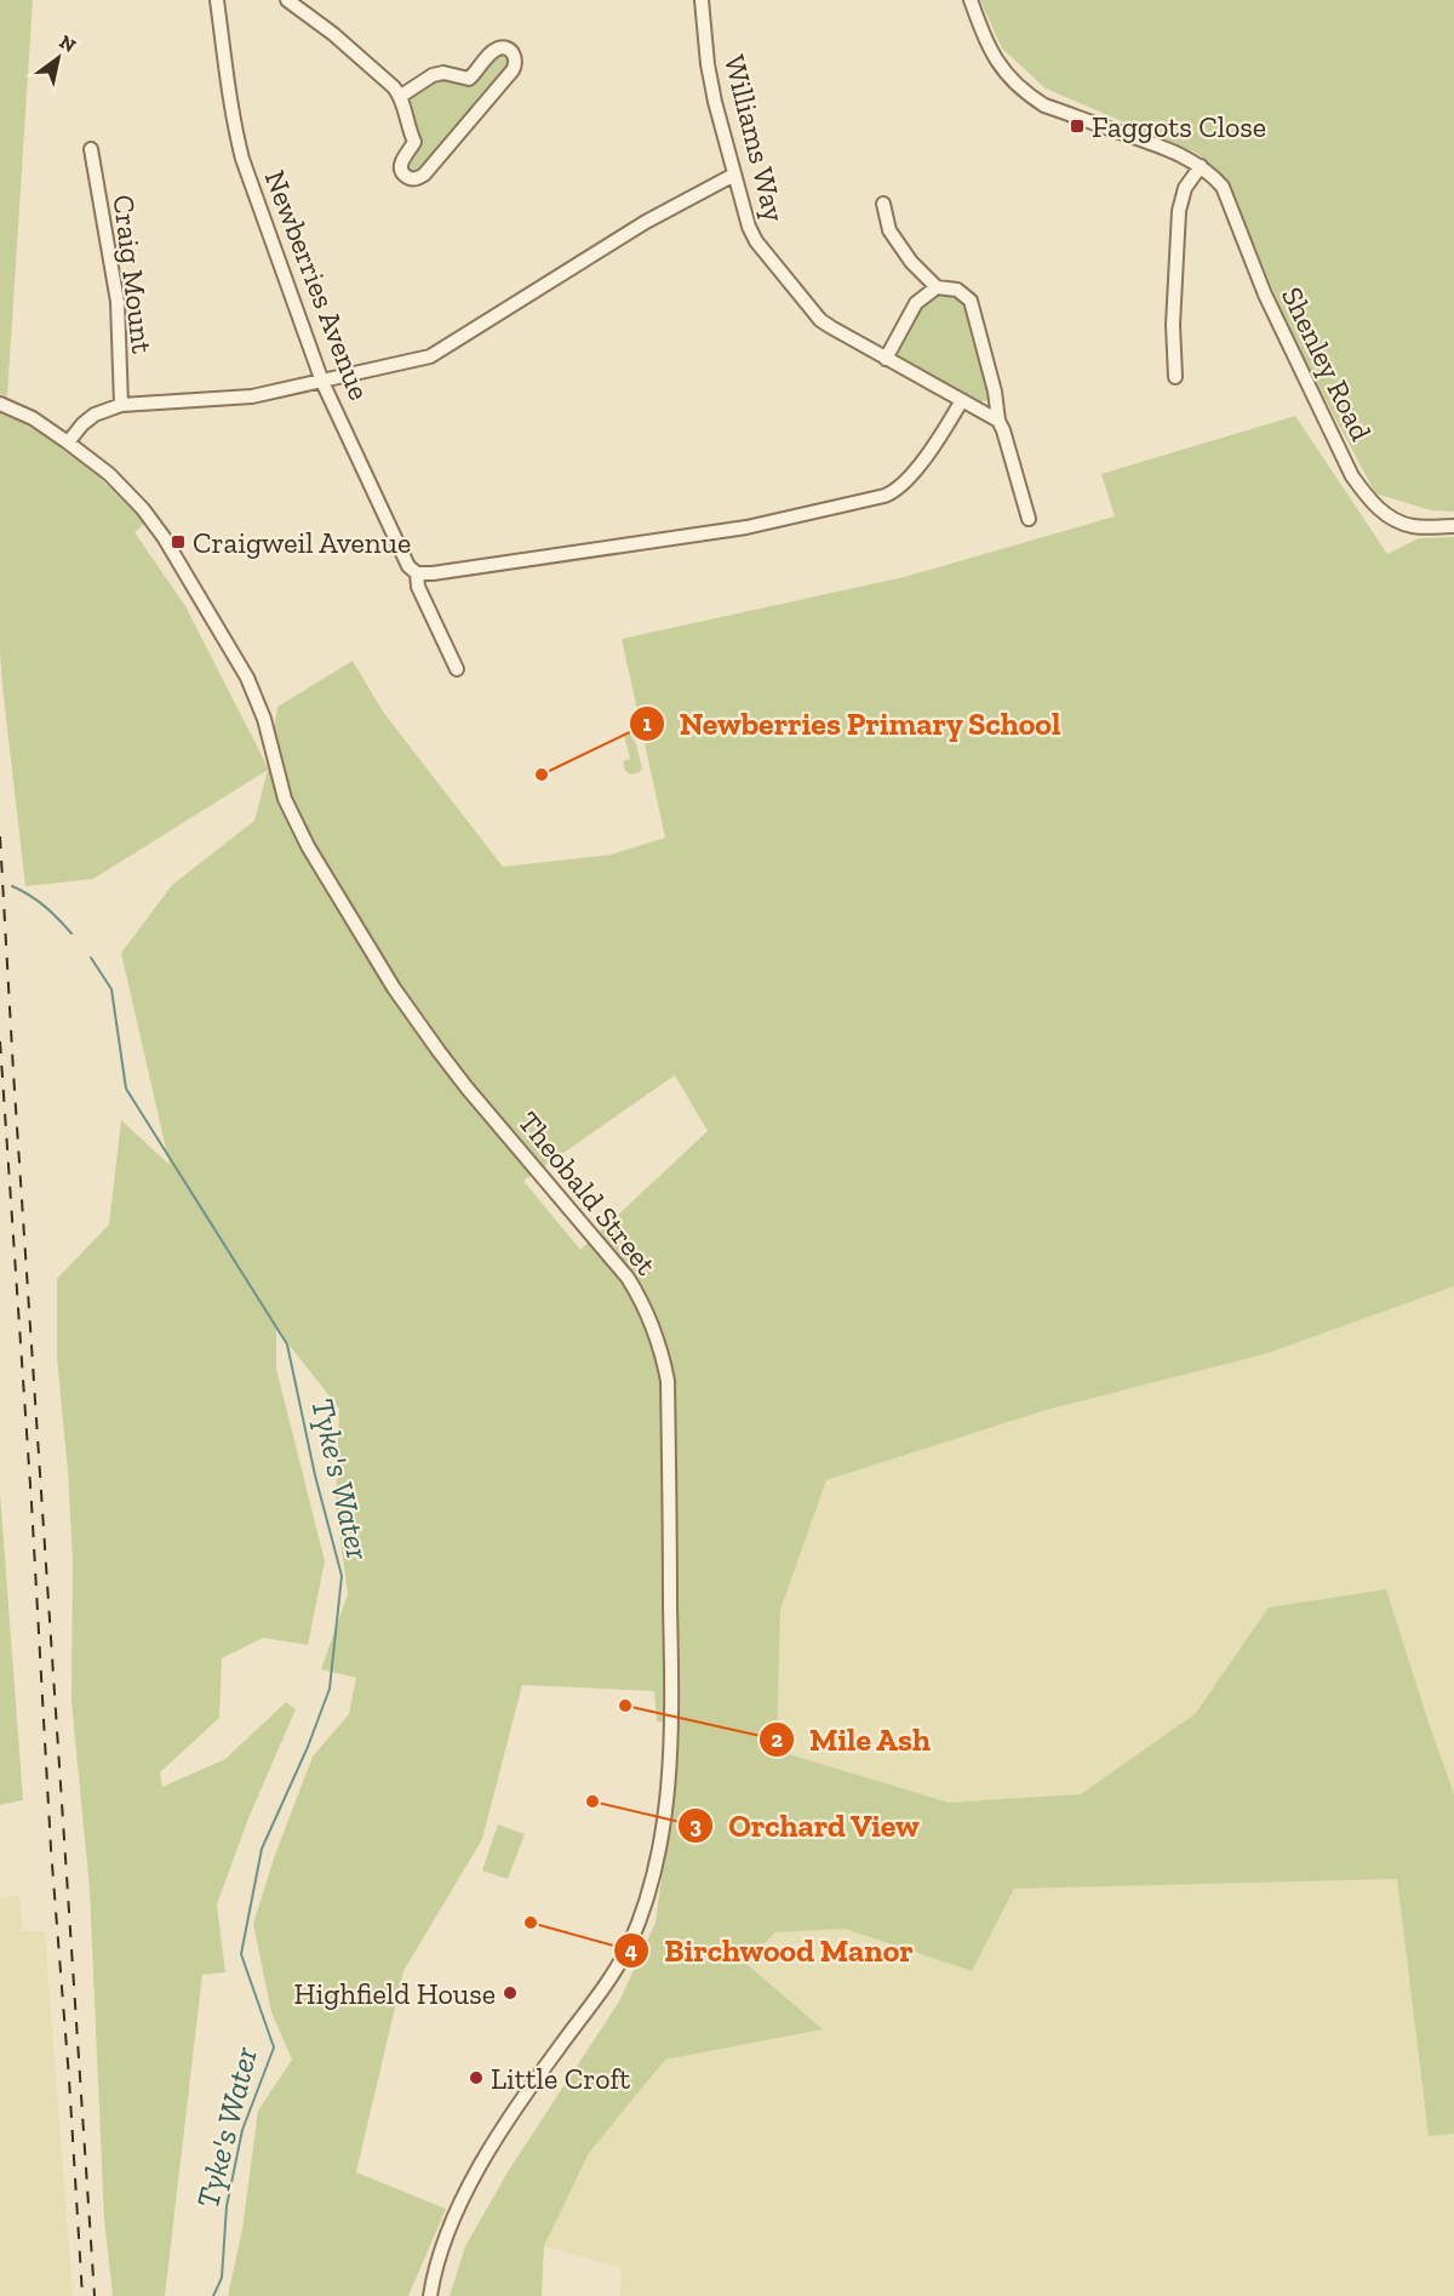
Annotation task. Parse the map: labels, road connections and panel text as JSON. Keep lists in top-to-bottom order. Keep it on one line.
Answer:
{"streets":{"street":["Williams Way","Craig Mount","Newberries Avenue","Shenley Road","Theobald Street"]},"water":["Tyke's Water"],"places":{"transit":["Faggots Close","Craigweil Avenue"],"other":["Newberries Primary School","Mile Ash","Orchard View","Birchwood Manor","Highfield House","Little Croft"]},"north":"top right"}
